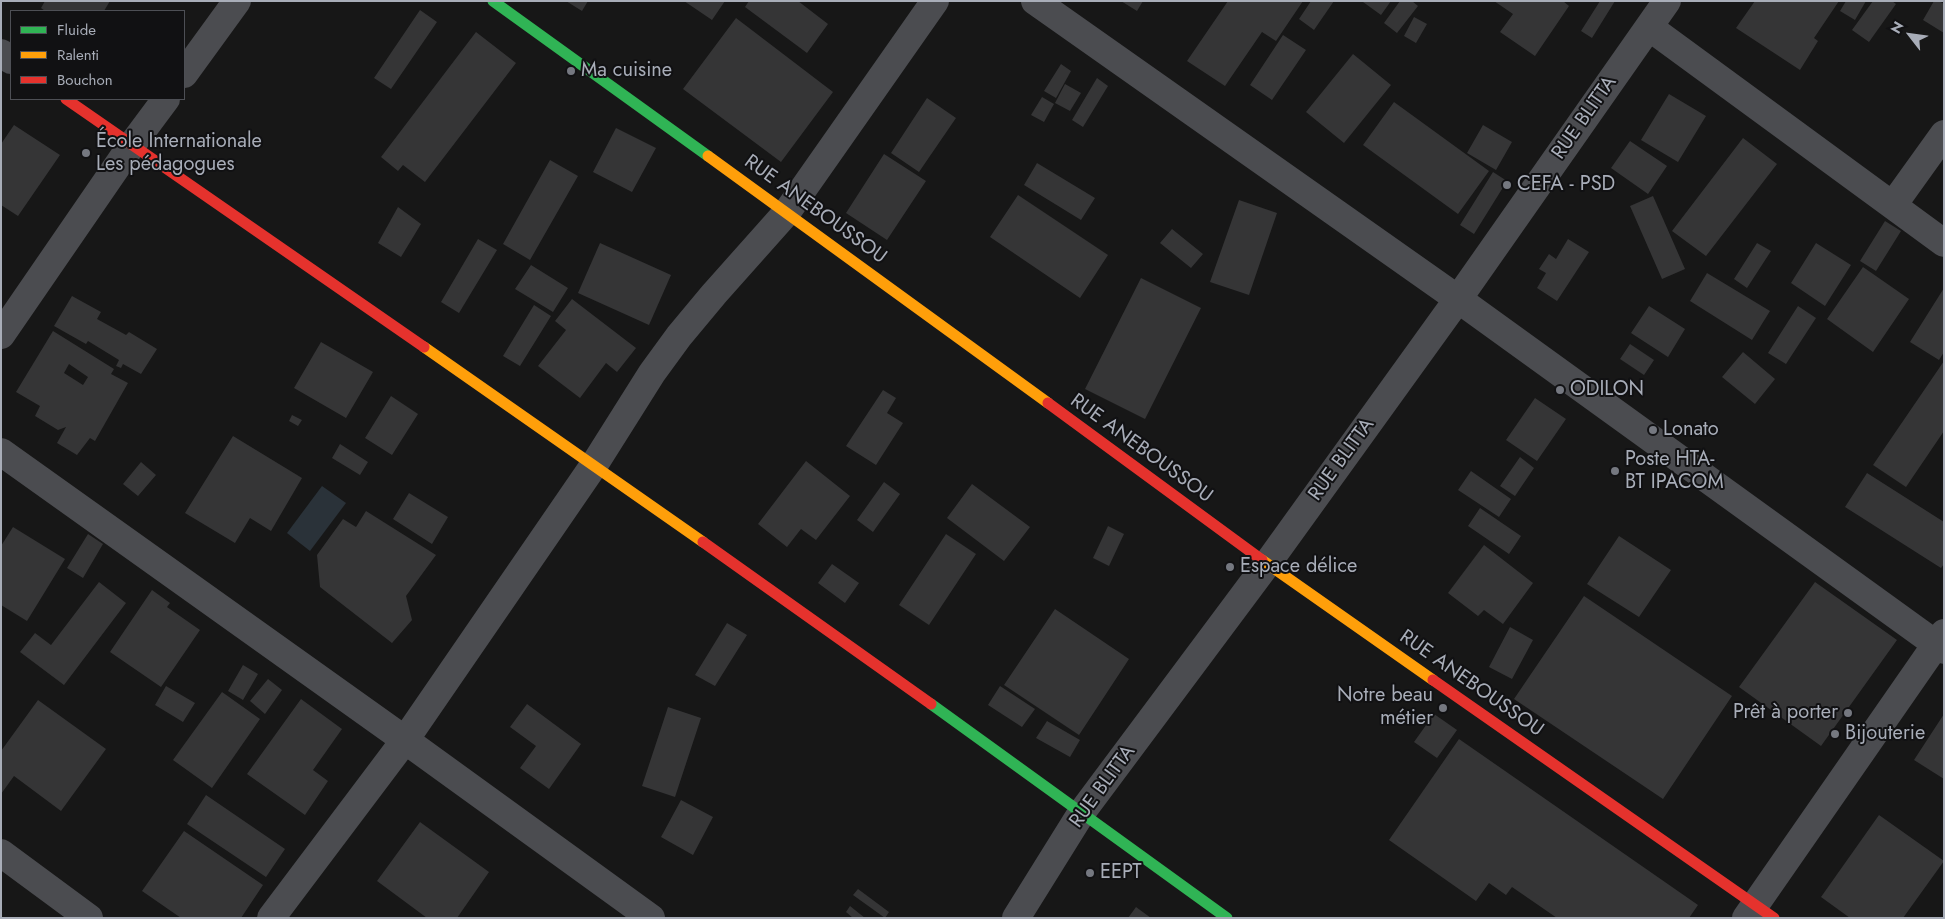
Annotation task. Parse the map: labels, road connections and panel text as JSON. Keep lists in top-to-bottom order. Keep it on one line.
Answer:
{"streets":{"street":["RUE BLITTA","RUE ANEBOUSSOU"]},"crossings":[["RUE BLITTA","RUE ANEBOUSSOU"]],"places":["Ma cuisine","École Internationale Les pédagogues","CEFA - PSD","ODILON","Lonato","Poste HTA- BT IPACOM","Espace délice","Notre beau métier","Prêt à porter","Bijouterie","EEPT"],"legend":["Fluide","Ralenti","Bouchon"],"north":"top left"}
